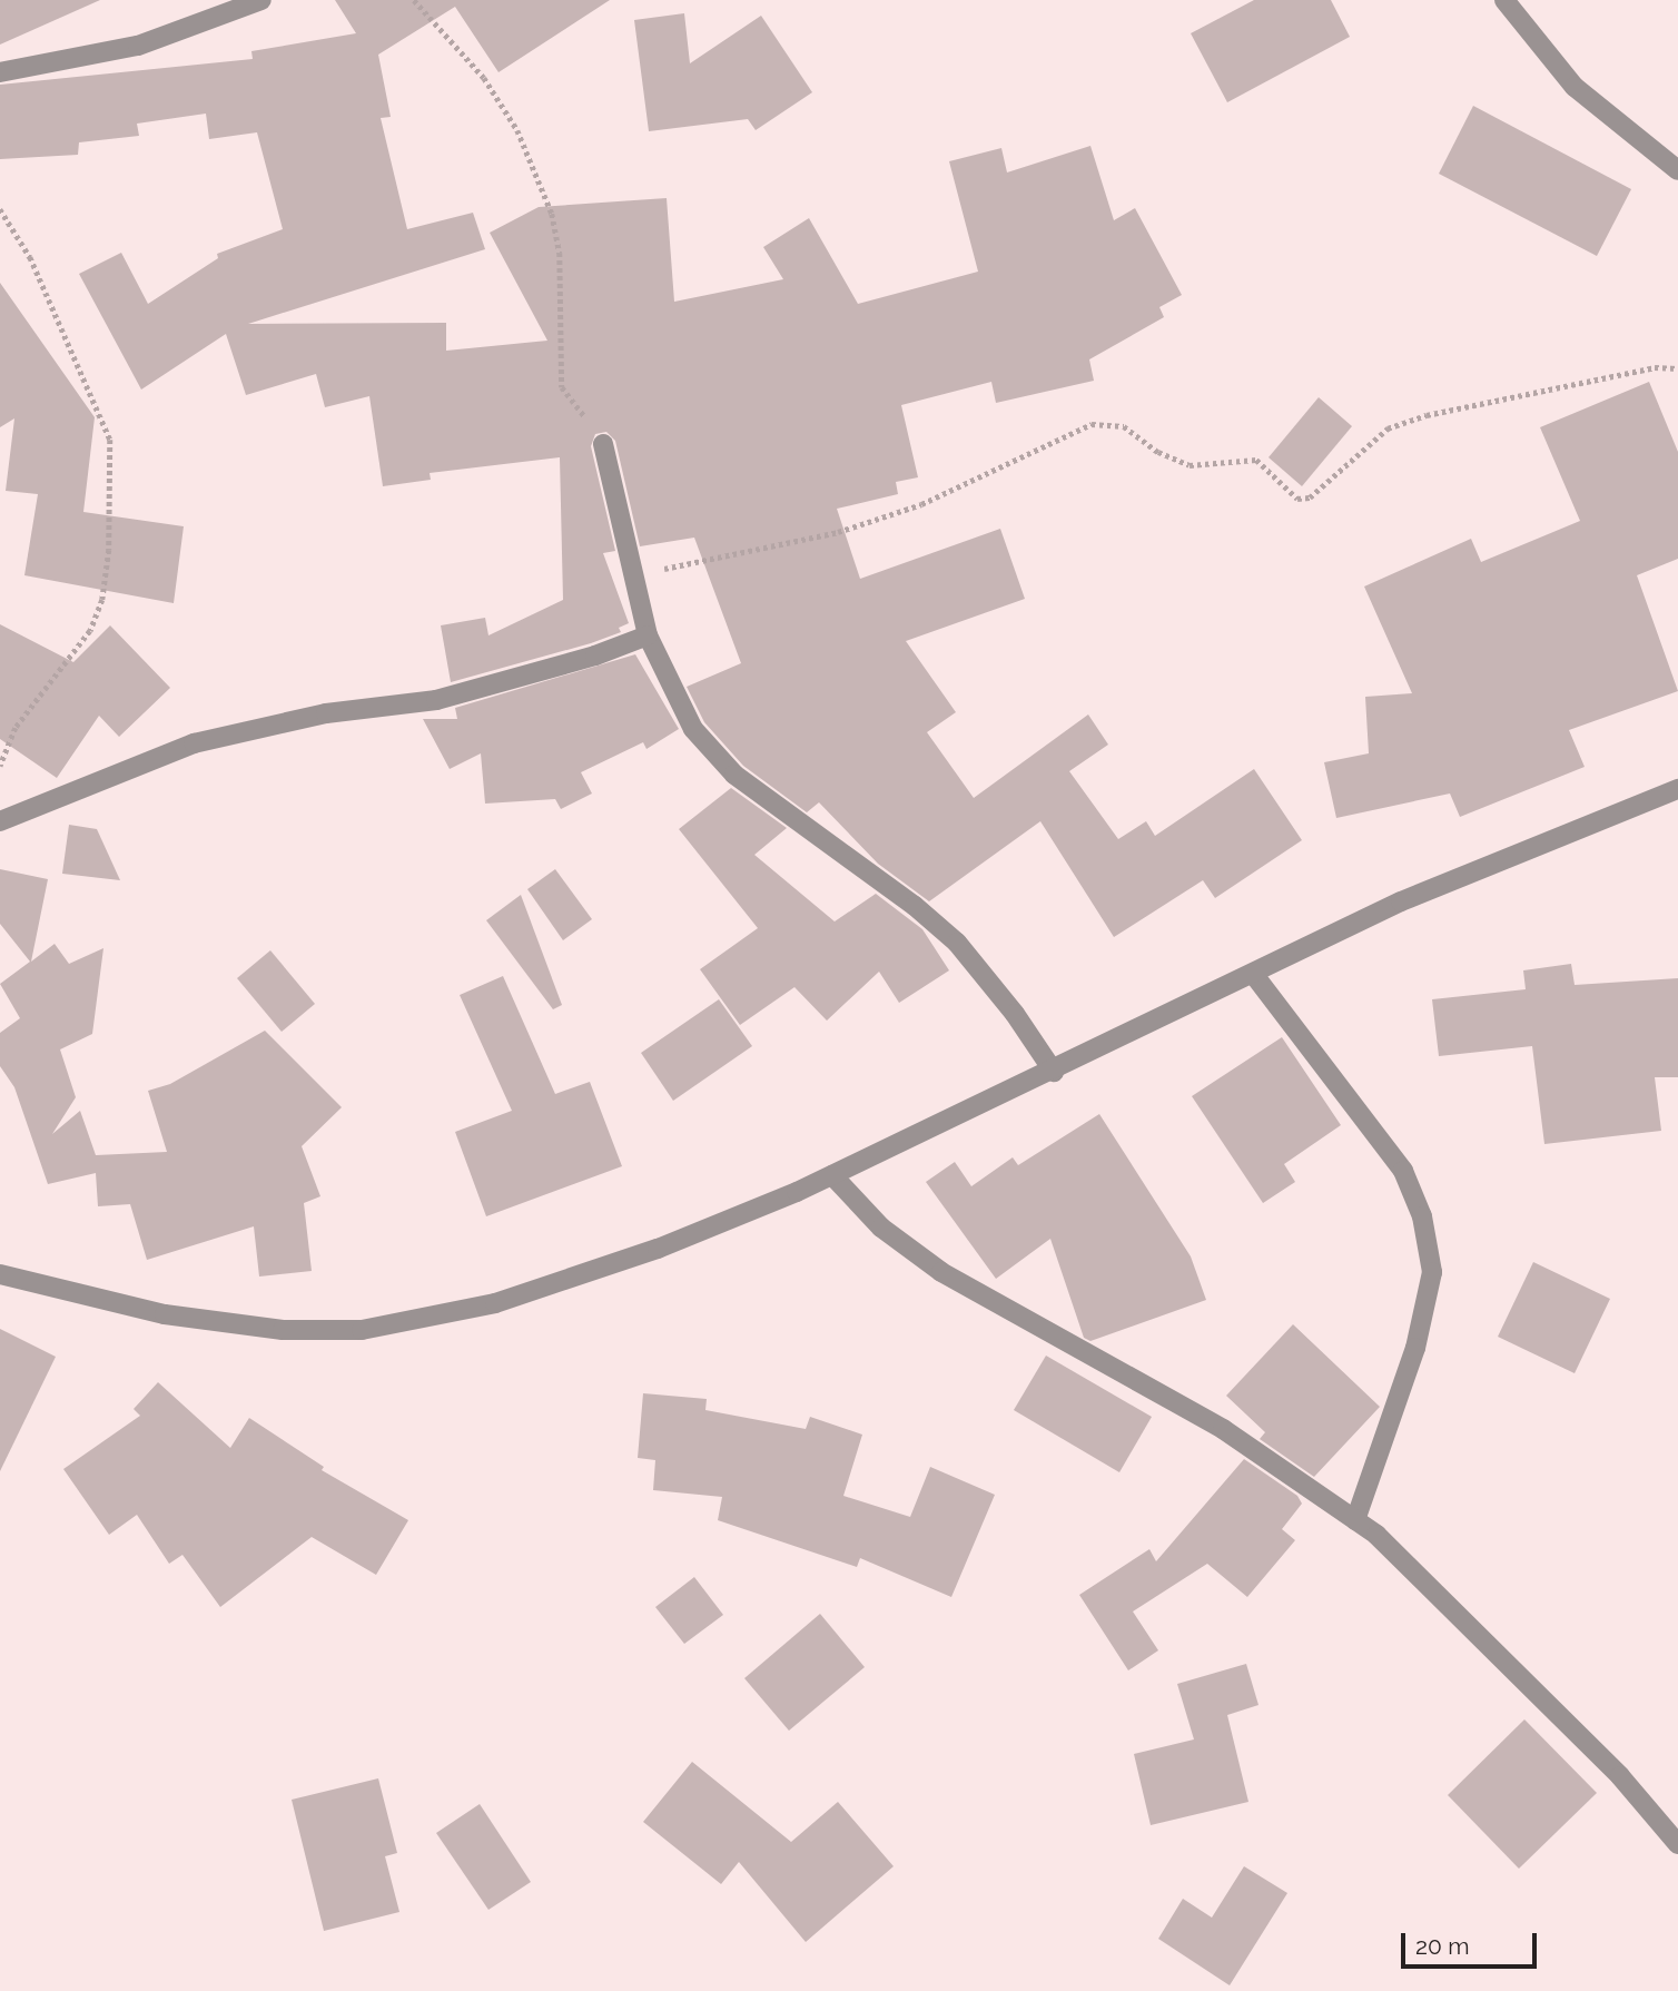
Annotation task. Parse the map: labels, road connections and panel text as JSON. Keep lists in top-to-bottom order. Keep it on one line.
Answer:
{"scale_bar":"20 m"}
